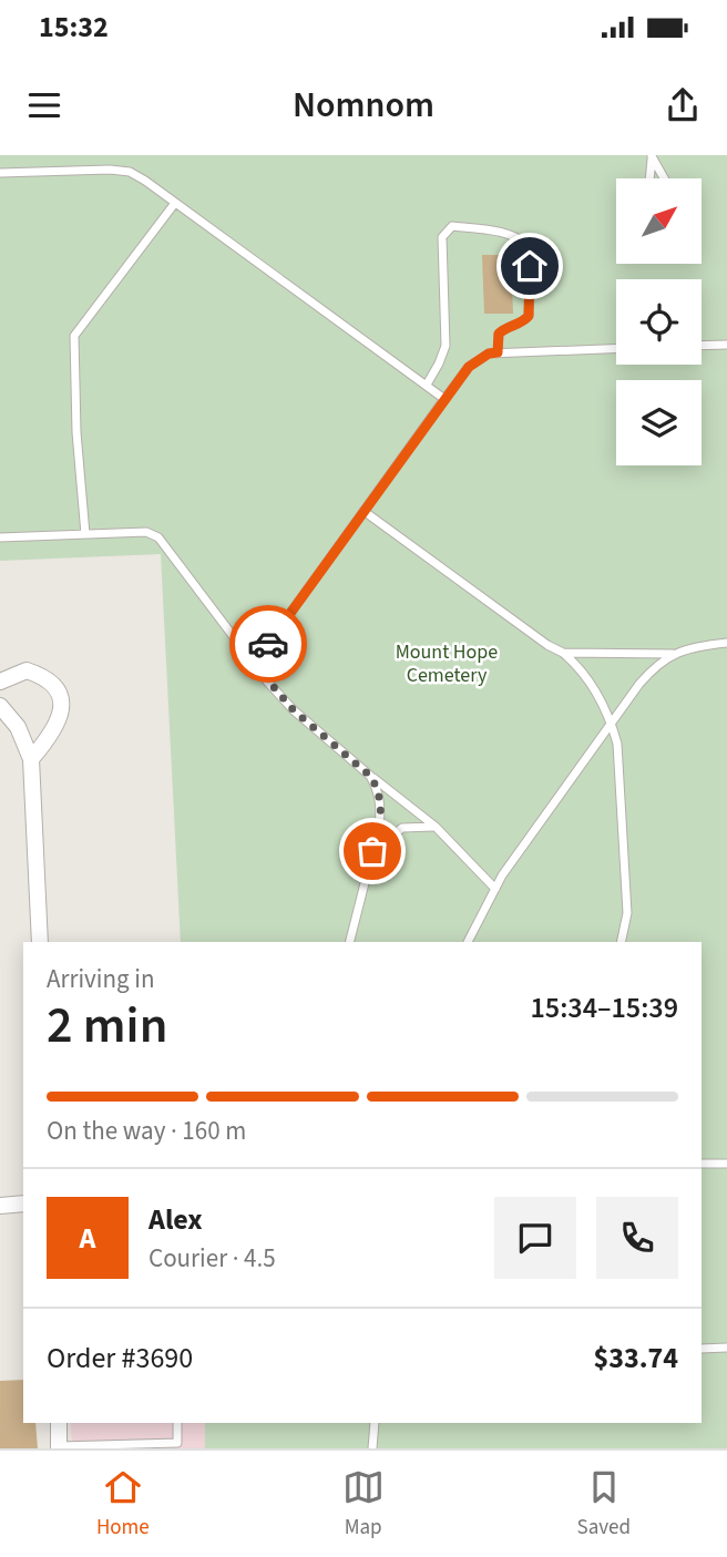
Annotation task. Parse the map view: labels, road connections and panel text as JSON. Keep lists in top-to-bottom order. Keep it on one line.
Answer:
{"parks":["Mount Hope Cemetery"],"north":"top right","page":{"status":"15:32","header":"Nomnom","heading":["2 min","Arriving in","15:34–15:39"],"panel":["Alex","Courier · 4.5","Order #3690","$33.74"],"bar":"On the way · 160 m","round":"A","tabs":["Home","Map","Saved"]}}
